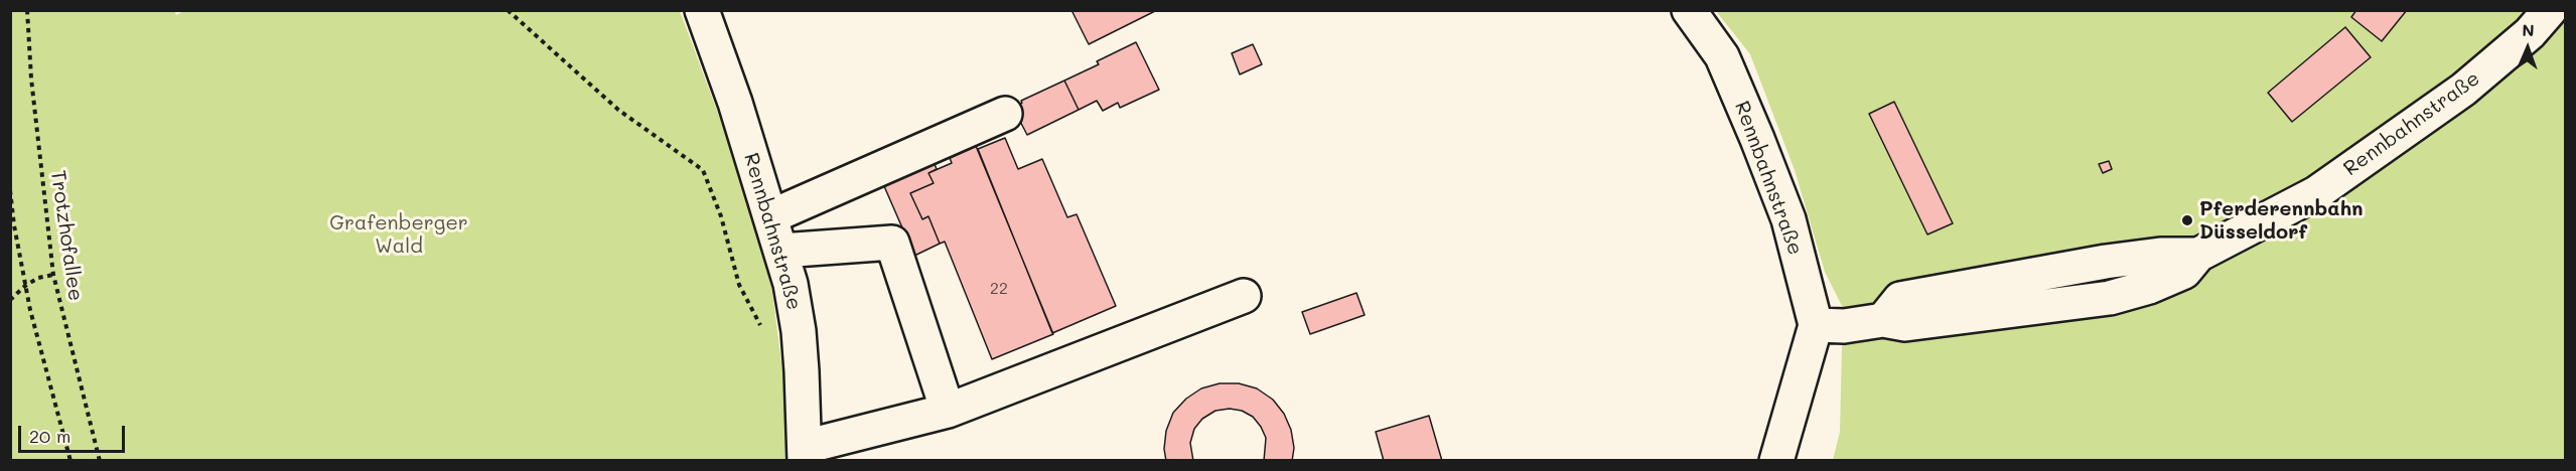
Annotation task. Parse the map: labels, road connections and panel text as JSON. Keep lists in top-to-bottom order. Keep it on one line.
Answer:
{"streets":{"street":["Rennbahnstraße"],"path":["Trotzhofallee"]},"parks":["Grafenberger Wald"],"places":["Pferderennbahn Düsseldorf"],"house_numbers":["22"],"scale_bar":"20 m","north":"top"}
